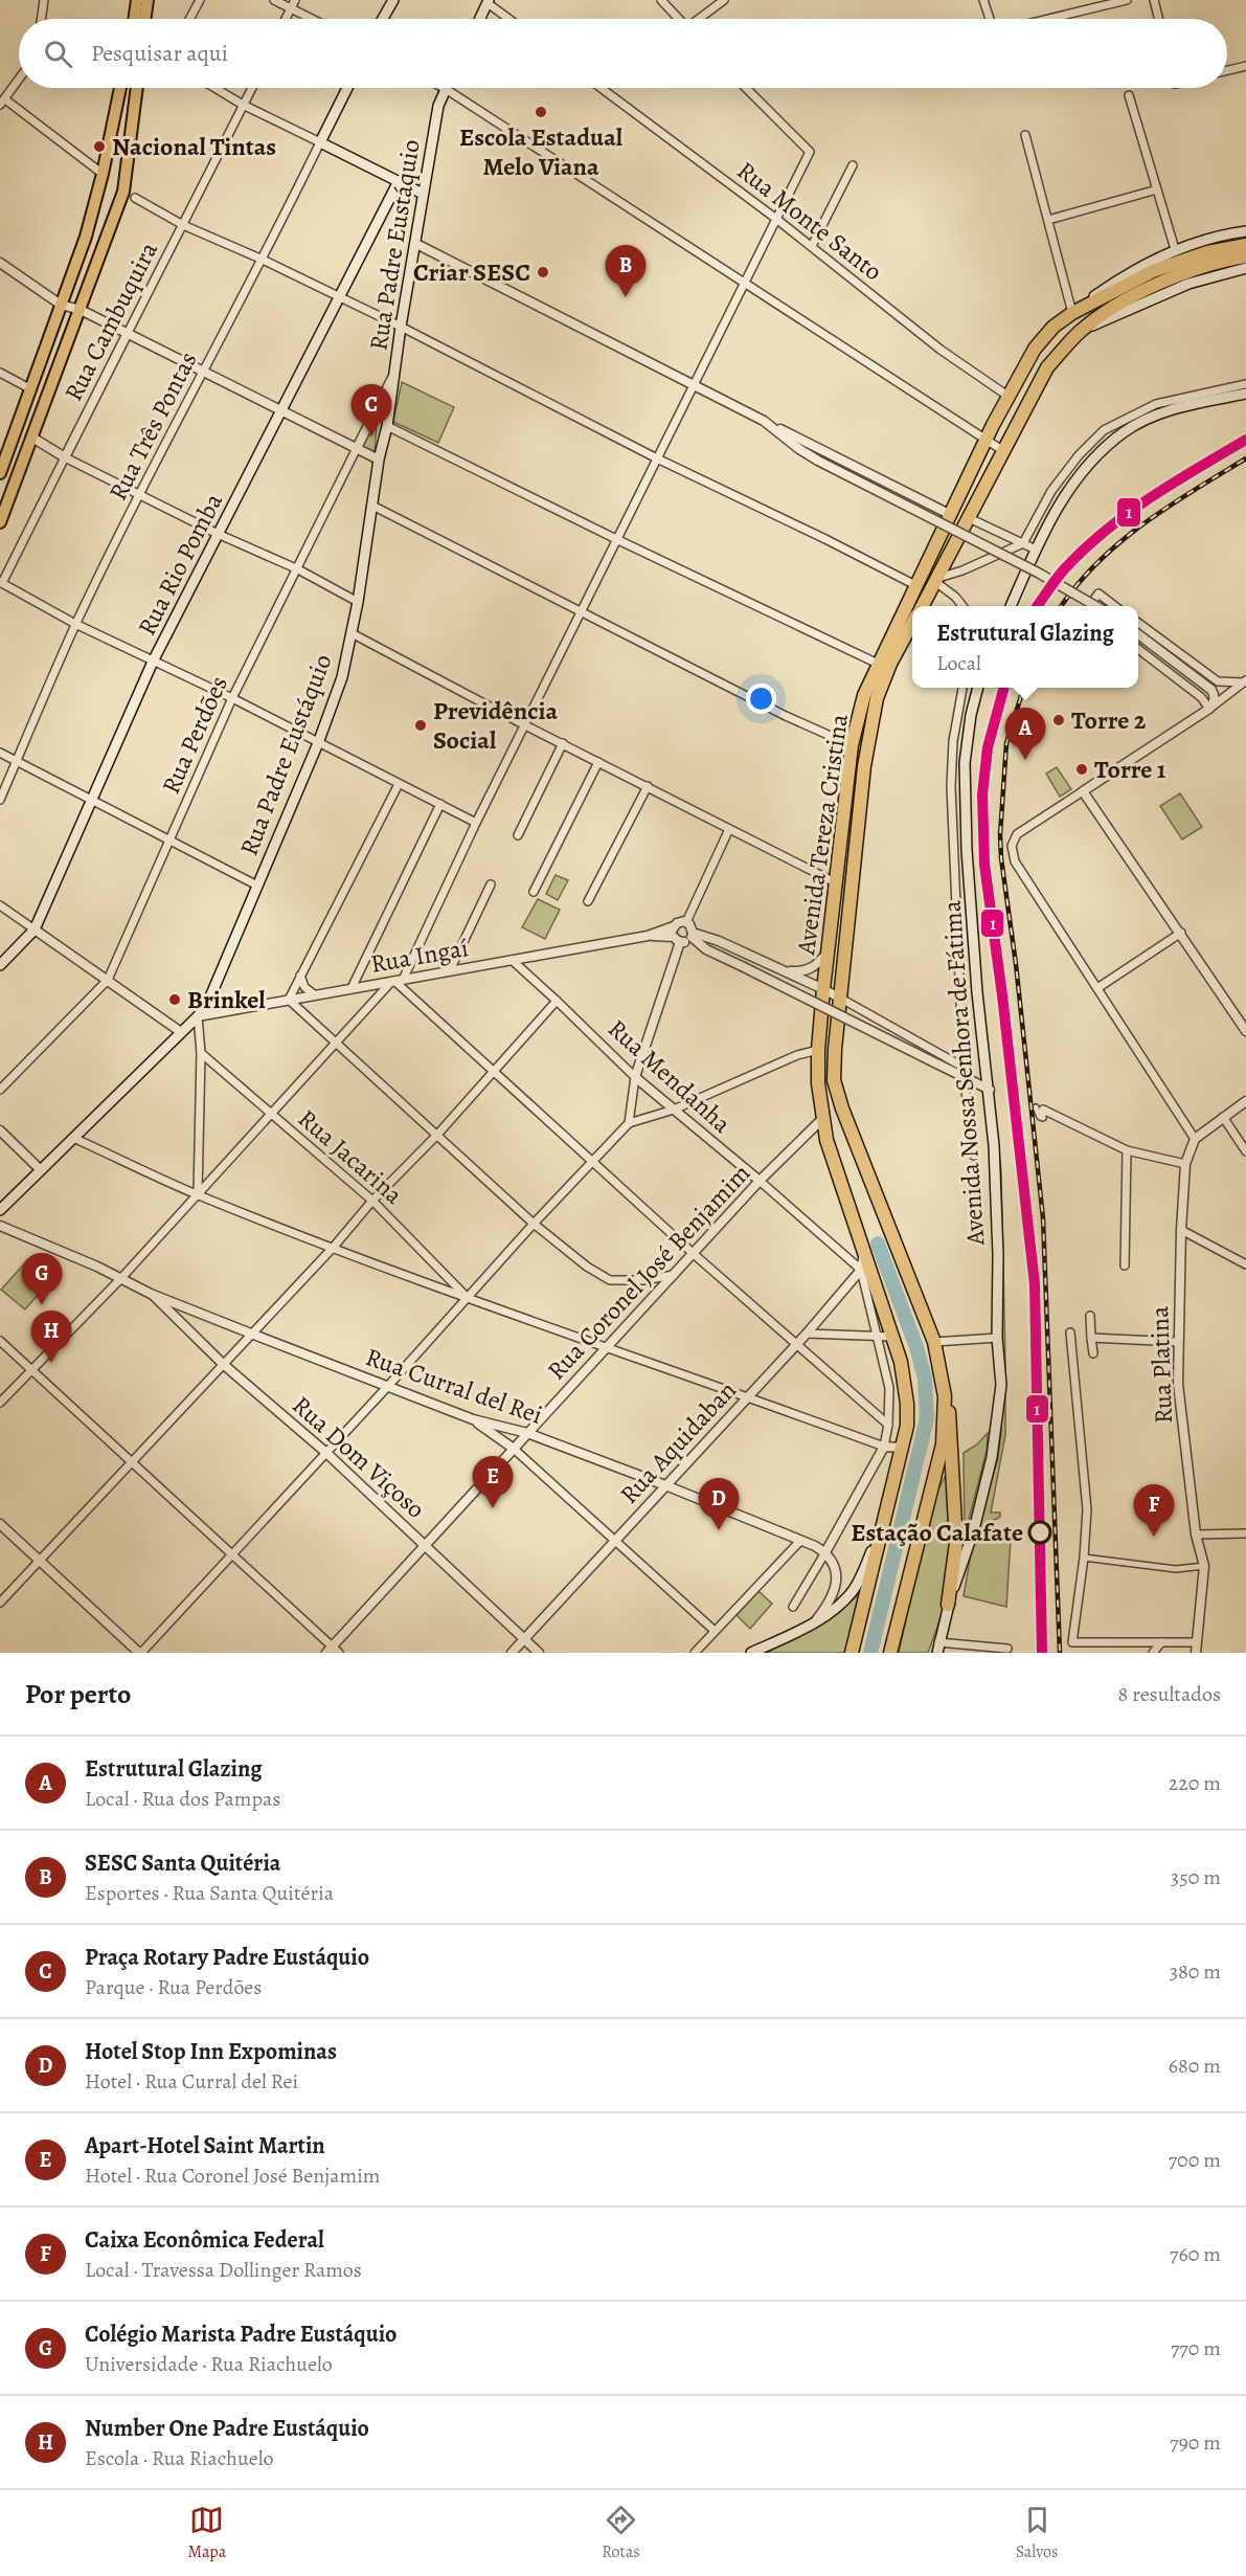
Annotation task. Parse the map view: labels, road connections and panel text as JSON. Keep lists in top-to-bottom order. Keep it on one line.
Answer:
{"streets":{"highway":["Avenida Tereza Cristina"],"main road":["Rua Padre Eustáquio","Rua Três Pontas","Rua Rio Pomba","Avenida Nossa Senhora de Fátima"],"street":["Rua Monte Santo","Rua Cambuquira","Rua Perdões","Rua Ingaí","Rua Mendanha","Rua Jacarina","Rua Coronel José Benjamim","Rua Platina","Rua Curral del Rei","Rua Aquidaban","Rua Dom Viçoso"]},"crossings":[["Rua Monte Santo","Avenida Tereza Cristina"],["Rua Padre Eustáquio","Rua Perdões"],["Rua Padre Eustáquio","Rua Ingaí"],["Avenida Tereza Cristina","Rua Coronel José Benjamim"],["Avenida Tereza Cristina","Rua Aquidaban"],["Rua Ingaí","Rua Mendanha"],["Rua Mendanha","Rua Coronel José Benjamim"],["Rua Mendanha","Rua Aquidaban"],["Rua Coronel José Benjamim","Rua Curral del Rei"],["Rua Coronel José Benjamim","Rua Dom Viçoso"],["Rua Curral del Rei","Rua Aquidaban"],["Rua Curral del Rei","Rua Dom Viçoso"],["Rua Aquidaban","Rua Dom Viçoso"]],"places":["Escola Estadual Melo Viana","Nacional Tintas","Criar SESC","Torre 2","Previdência Social","Torre 1","Brinkel","Estação Calafate"],"lines":["metro line 1"],"page":{"search":"Pesquisar aqui","pins":["B","C","A","G","H","E","D","F"],"popup":["Estrutural Glazing","Local"],"heading":["Por perto","8 resultados"],"list":[{"mark":"A","name":"Estrutural Glazing","note":"Local · Rua dos Pampas","value":"220 m"},{"mark":"B","name":"SESC Santa Quitéria","note":"Esportes · Rua Santa Quitéria","value":"350 m"},{"mark":"C","name":"Praça Rotary Padre Eustáquio","note":"Parque · Rua Perdões","value":"380 m"},{"mark":"D","name":"Hotel Stop Inn Expominas","note":"Hotel · Rua Curral del Rei","value":"680 m"},{"mark":"E","name":"Apart-Hotel Saint Martin","note":"Hotel · Rua Coronel José Benjamim","value":"700 m"},{"mark":"F","name":"Caixa Econômica Federal","note":"Local · Travessa Dollinger Ramos","value":"760 m"},{"mark":"G","name":"Colégio Marista Padre Eustáquio","note":"Universidade · Rua Riachuelo","value":"770 m"},{"mark":"H","name":"Number One Padre Eustáquio","note":"Escola · Rua Riachuelo","value":"790 m"}],"nav":["Mapa","Rotas","Salvos"]}}
